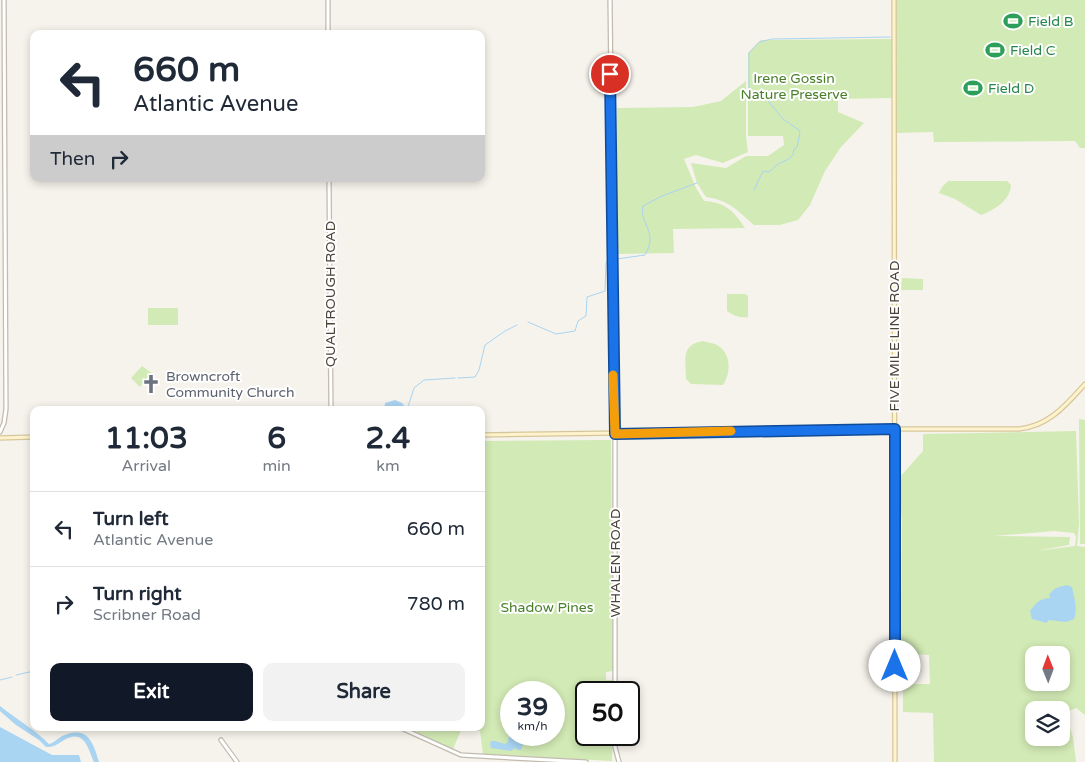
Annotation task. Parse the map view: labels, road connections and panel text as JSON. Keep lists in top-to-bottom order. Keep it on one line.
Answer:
{"streets":{"main road":["FIVE MILE LINE ROAD"],"street":["QUALTROUGH ROAD","WHALEN ROAD"]},"parks":["Irene Gossin Nature Preserve","Shadow Pines"],"places":{"sports":["Field B","Field C","Field D"],"church":["Browncroft Community Church"]},"north":"top","page":{"turn":["660 m","Atlantic Avenue"],"then":"Then","eta":["11:03","Arrival","6","min","2.4","km"],"list":[{"name":"Turn left","note":"Atlantic Avenue","value":"660 m"},{"name":"Turn right","note":"Scribner Road","value":"780 m"}],"buttons":["Exit","Share"],"speed":"39 km/h","limit":"50"}}
